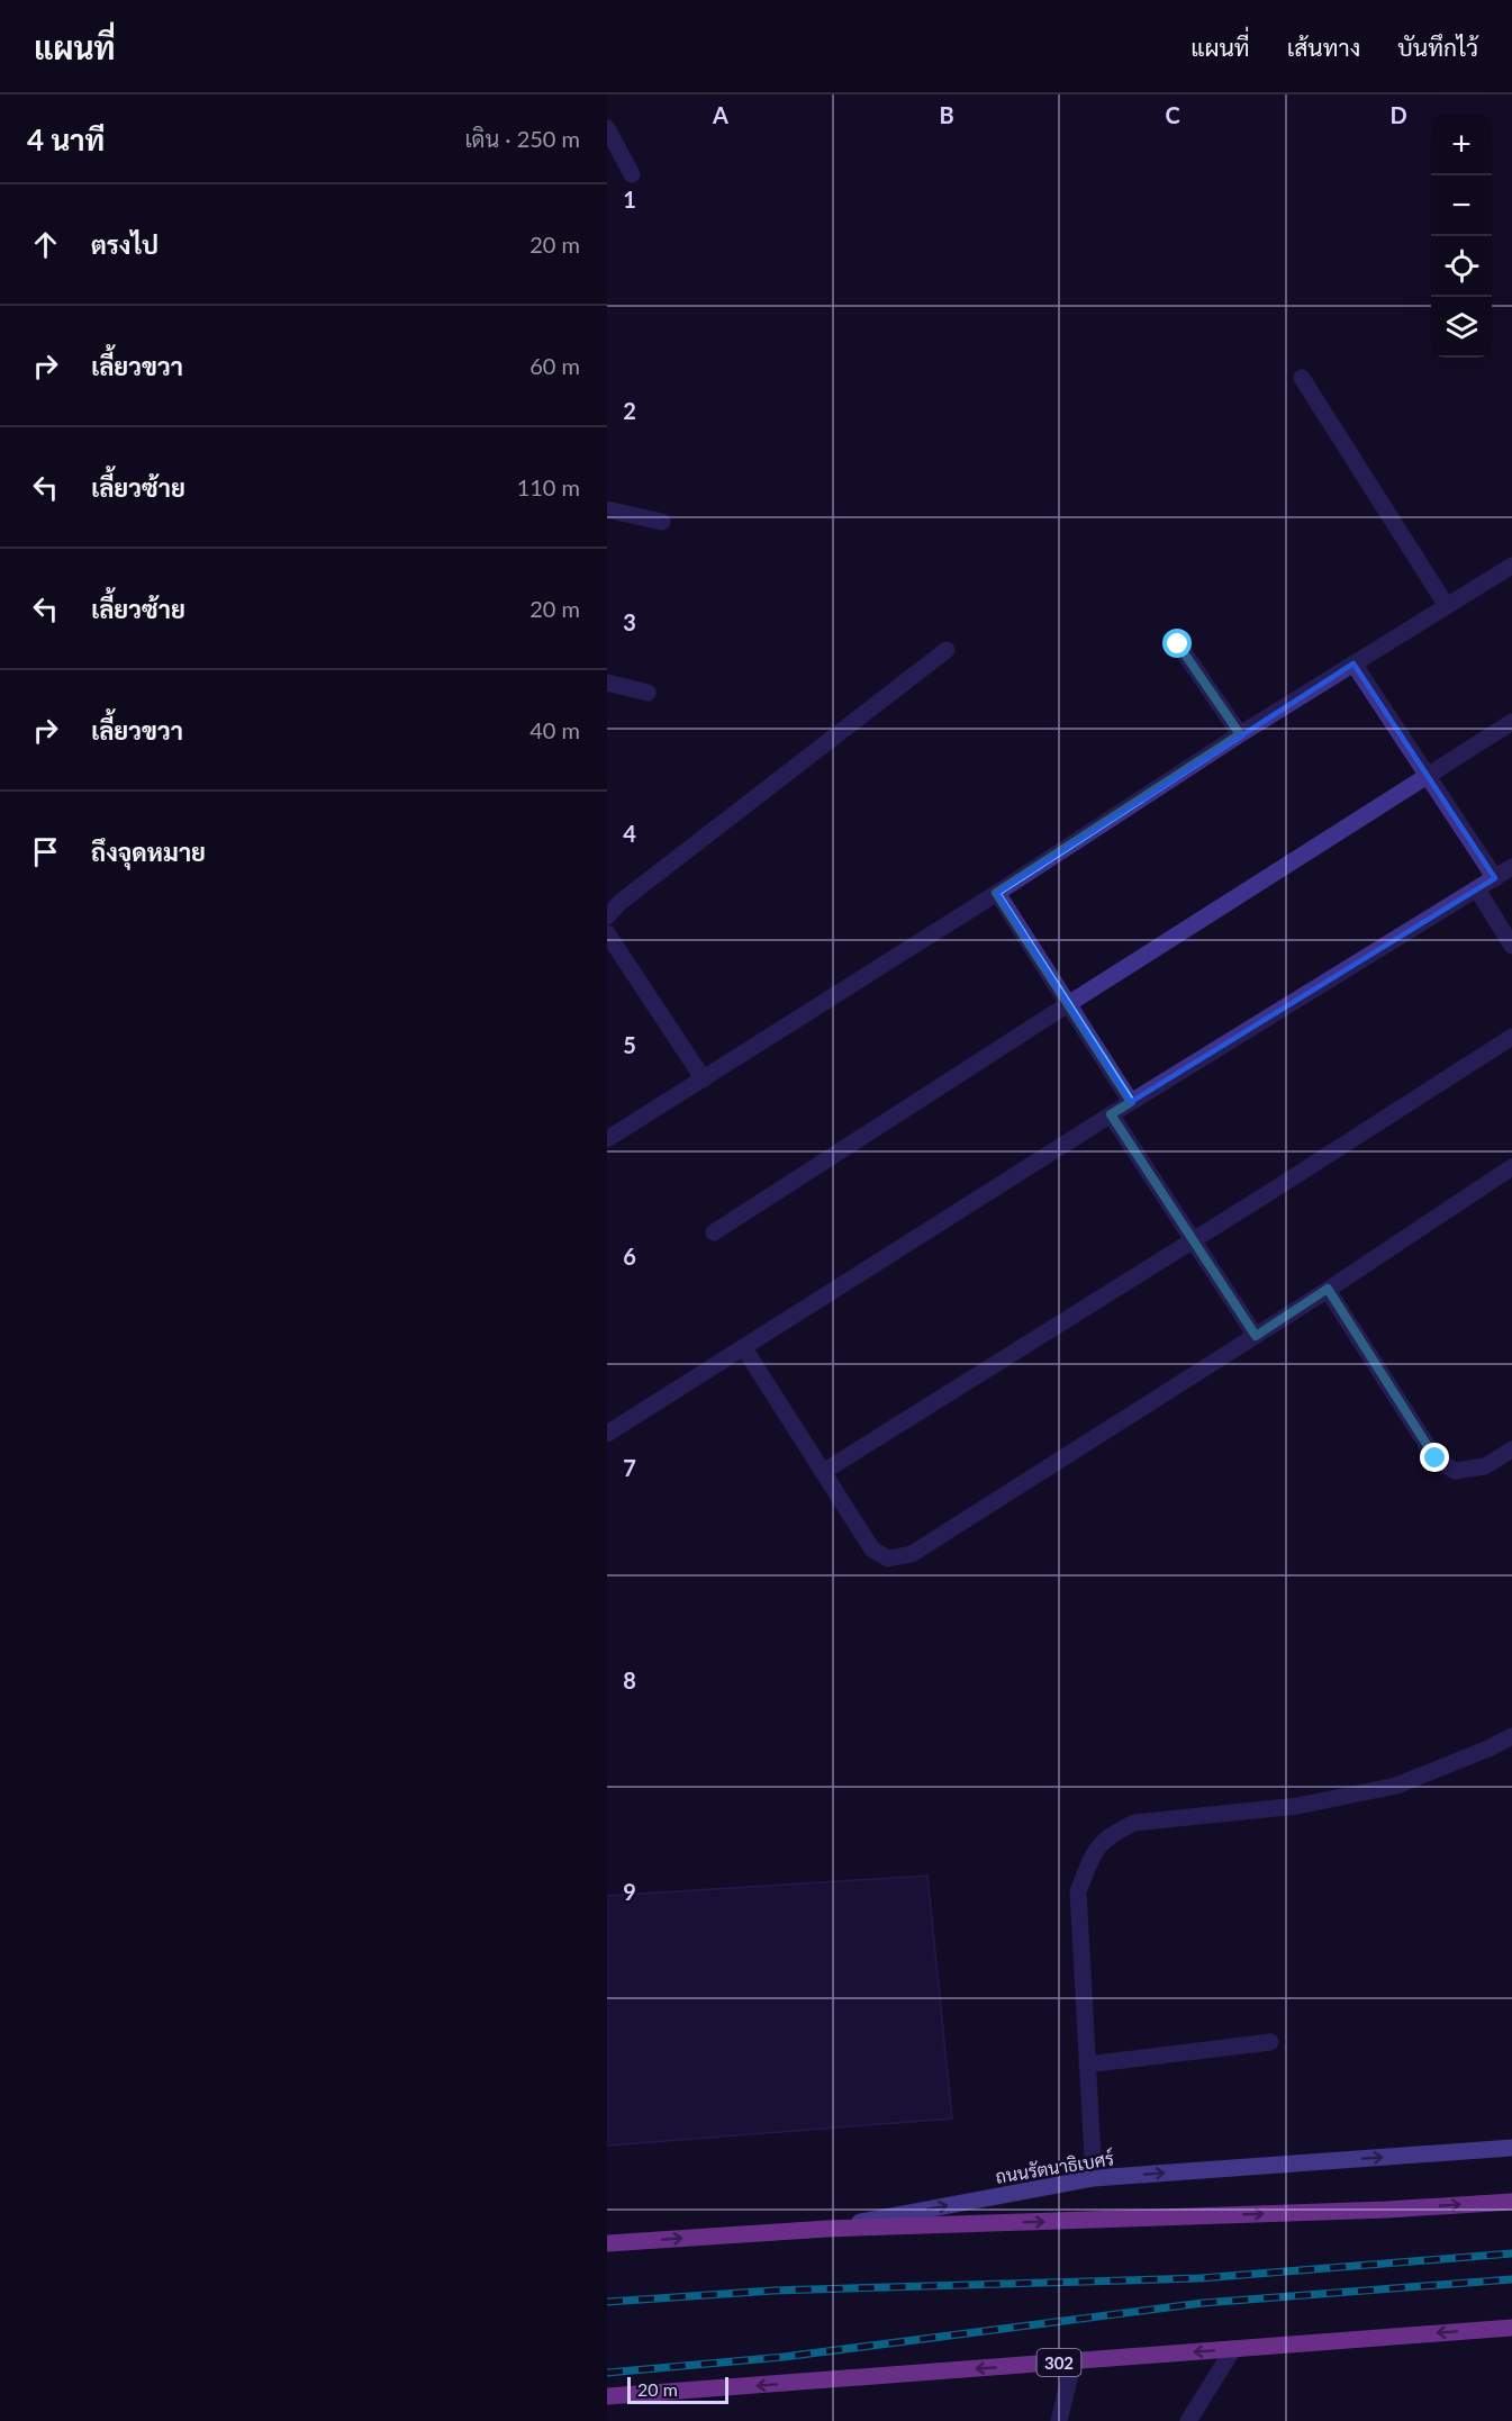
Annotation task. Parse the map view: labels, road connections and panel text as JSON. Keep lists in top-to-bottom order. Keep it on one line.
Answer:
{"streets":{"main road":["ถนนรัตนาธิเบศร์","302"]},"scale_bar":"20 m","page":{"header":"แผนที่","nav":["แผนที่","เส้นทาง","บันทึกไว้"],"heading":["4 นาที","เดิน · 250 m"],"map_buttons":["+","−"],"list":[["ตรงไป","20 m"],["เลี้ยวขวา","60 m"],["เลี้ยวซ้าย","110 m"],["เลี้ยวซ้าย","20 m"],["เลี้ยวขวา","40 m"],"ถึงจุดหมาย"],"scale":"20 m"},"grid":{"columns":["A","B","C","D"],"rows":["1","2","3","4","5","6","7","8","9"]}}
